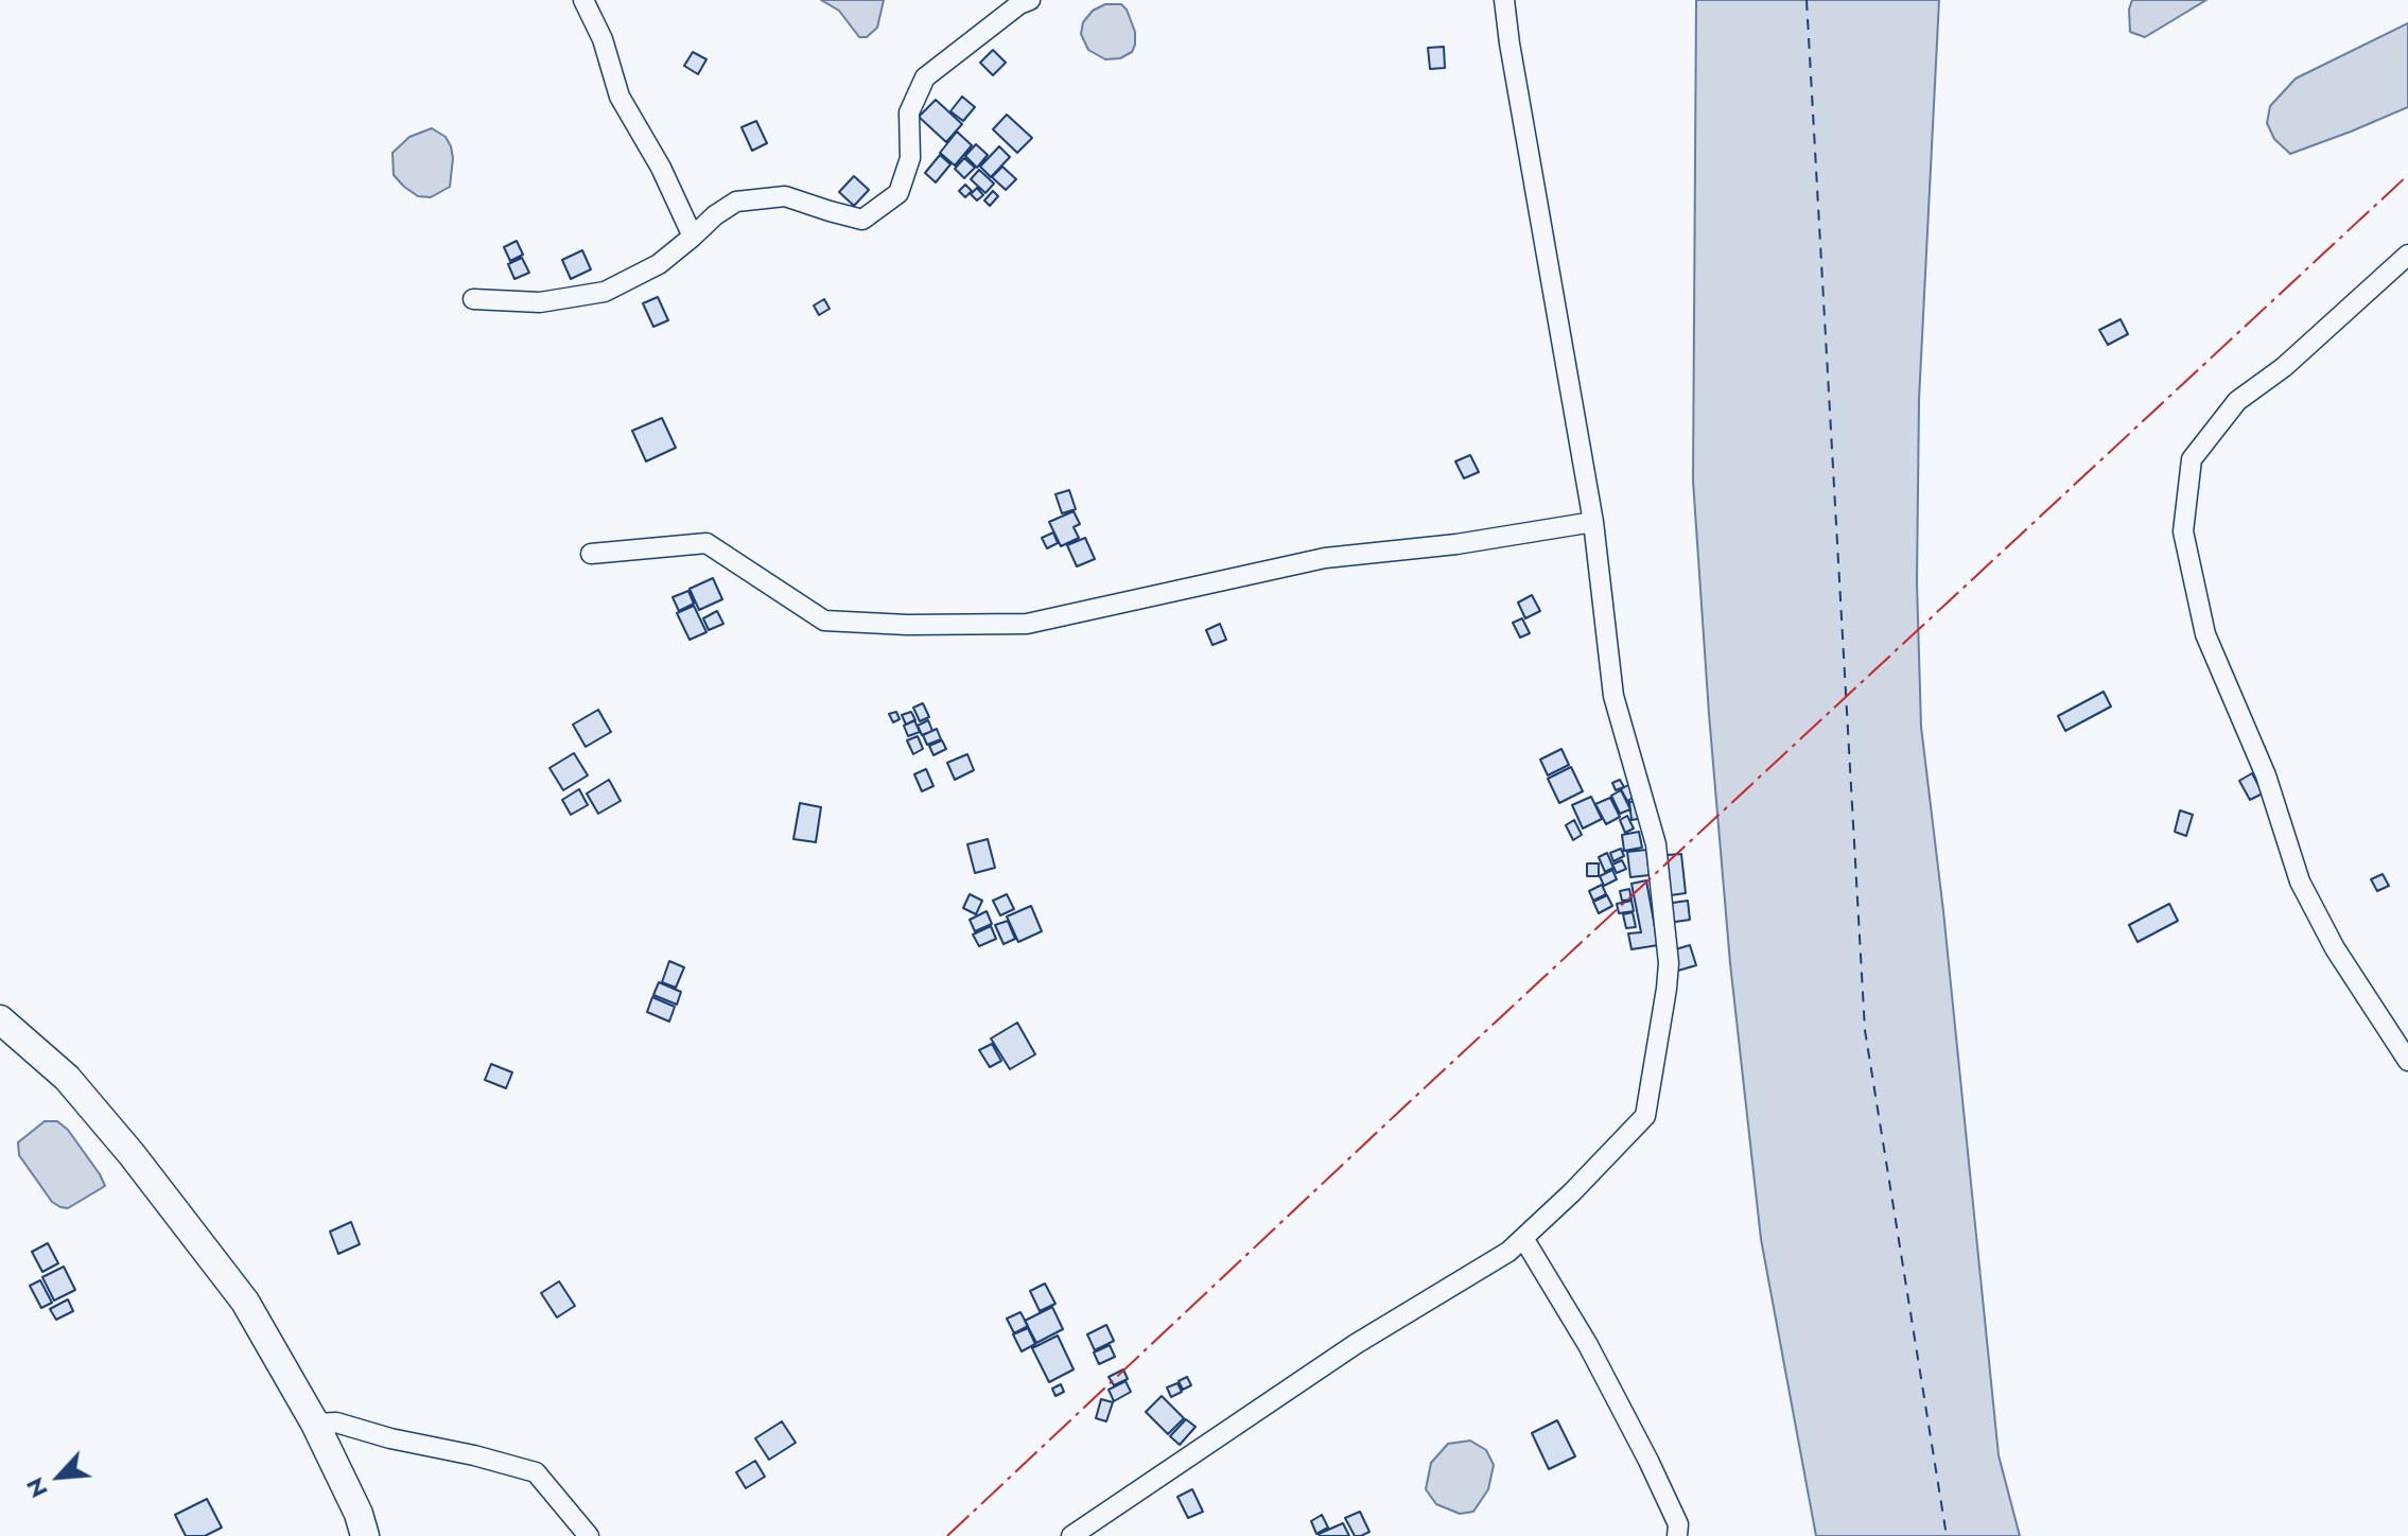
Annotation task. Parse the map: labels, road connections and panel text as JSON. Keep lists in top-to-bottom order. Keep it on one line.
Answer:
{"north":"bottom left"}
